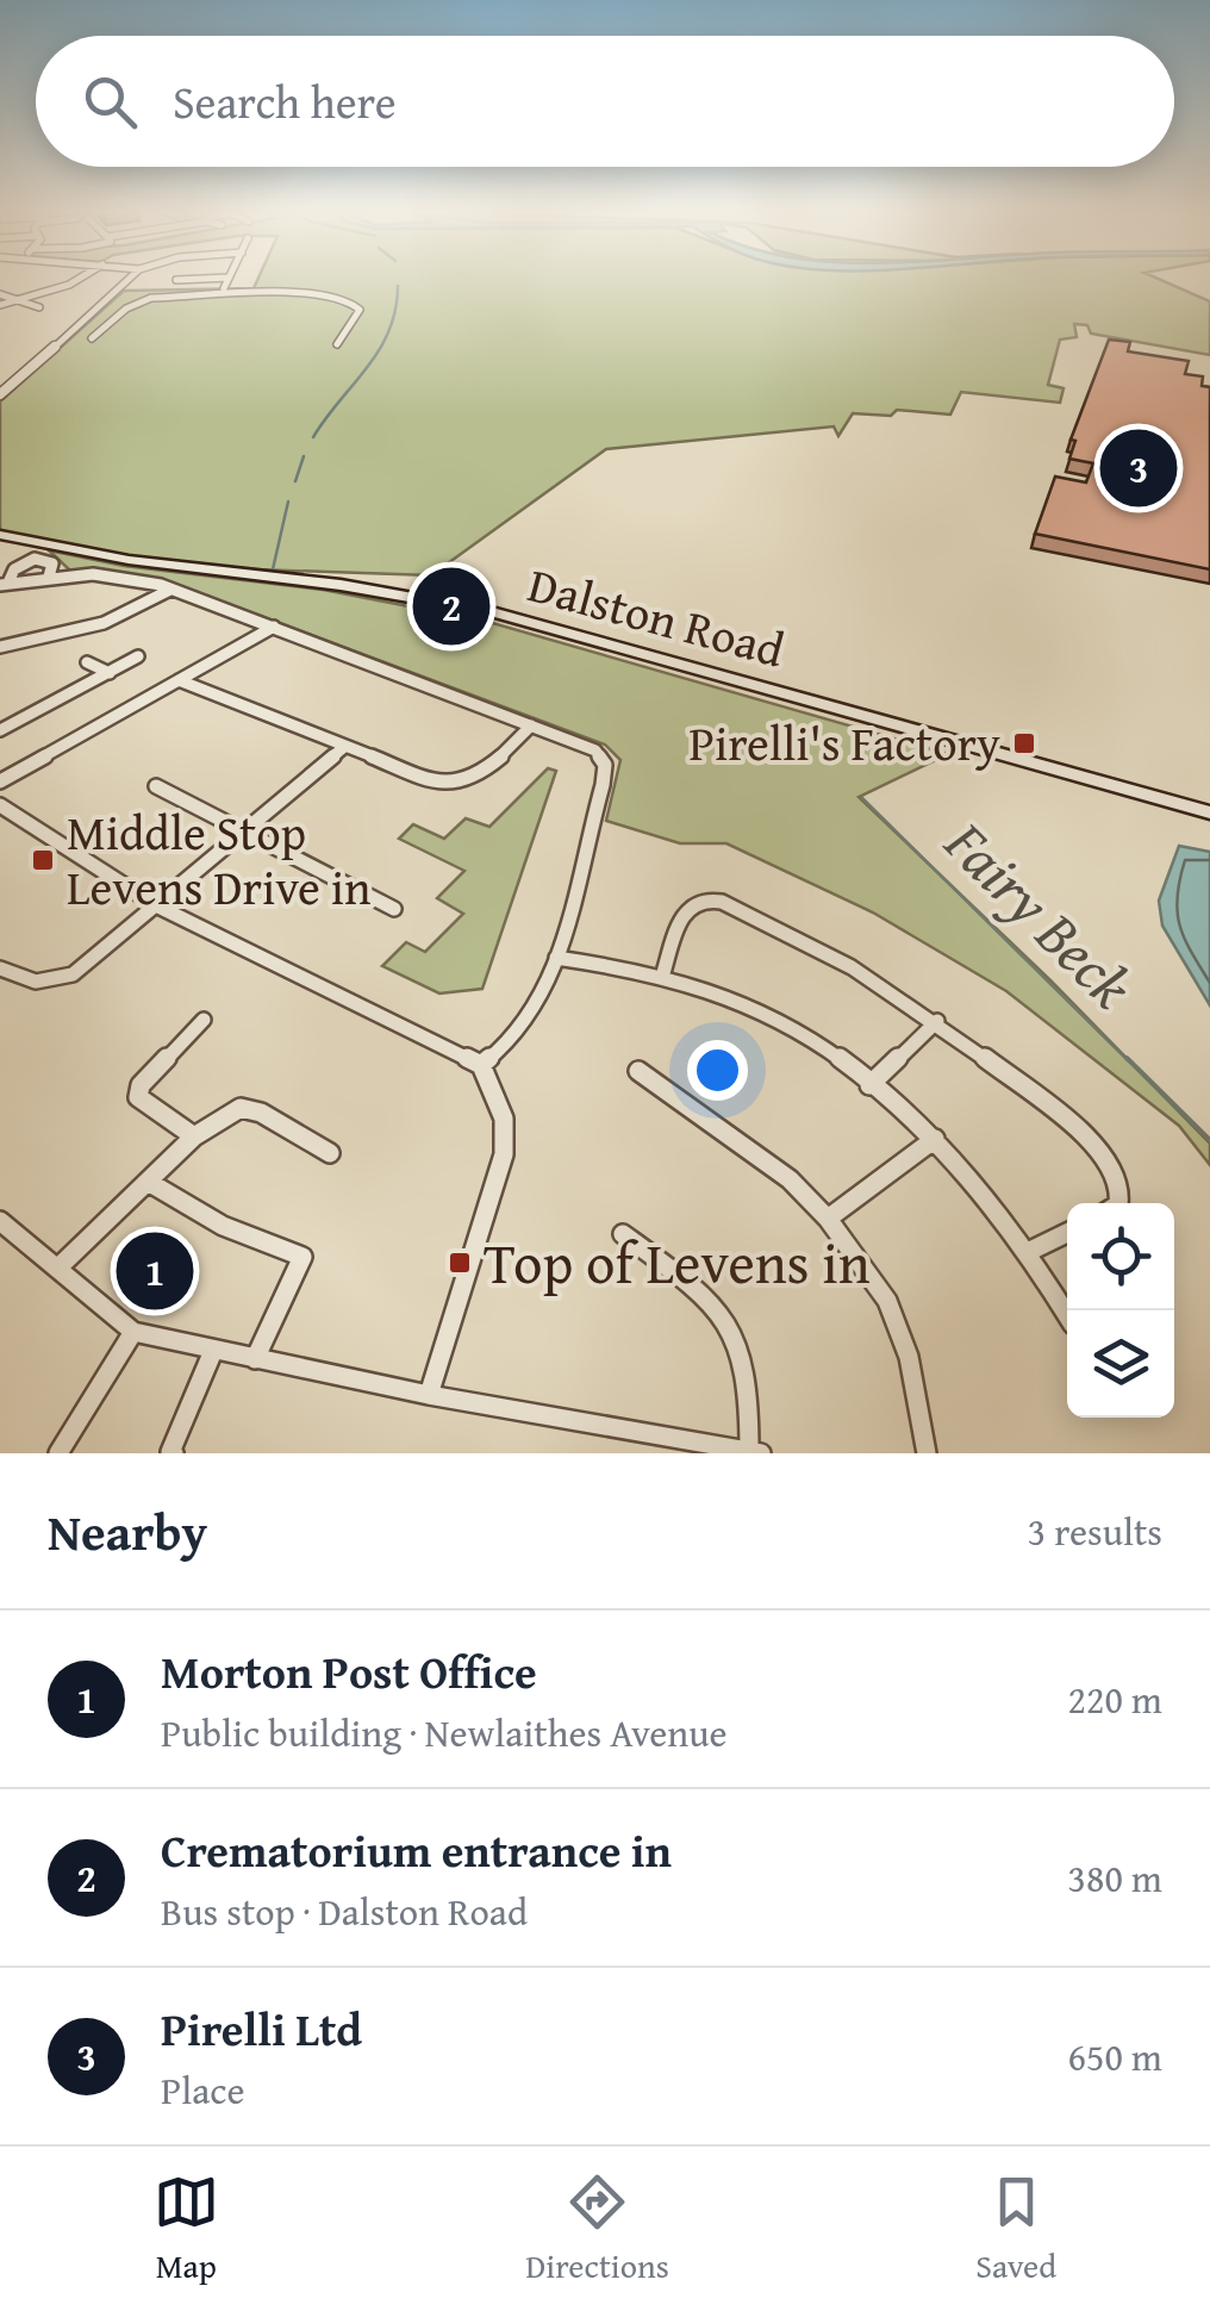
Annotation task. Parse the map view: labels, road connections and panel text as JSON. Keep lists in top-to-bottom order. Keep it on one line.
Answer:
{"streets":{"main road":["Dalston Road"]},"water":["Fairy Beck"],"places":{"transit":["Pirelli's Factory","Middle Stop Levens Drive in","Top of Levens in"]},"page":{"search":"Search here","pins":["3","2","1"],"heading":["Nearby","3 results"],"list":[{"mark":"1","name":"Morton Post Office","note":"Public building · Newlaithes Avenue","value":"220 m"},{"mark":"2","name":"Crematorium entrance in","note":"Bus stop · Dalston Road","value":"380 m"},{"mark":"3","name":"Pirelli Ltd","note":"Place","value":"650 m"}],"nav":["Map","Directions","Saved"]}}
